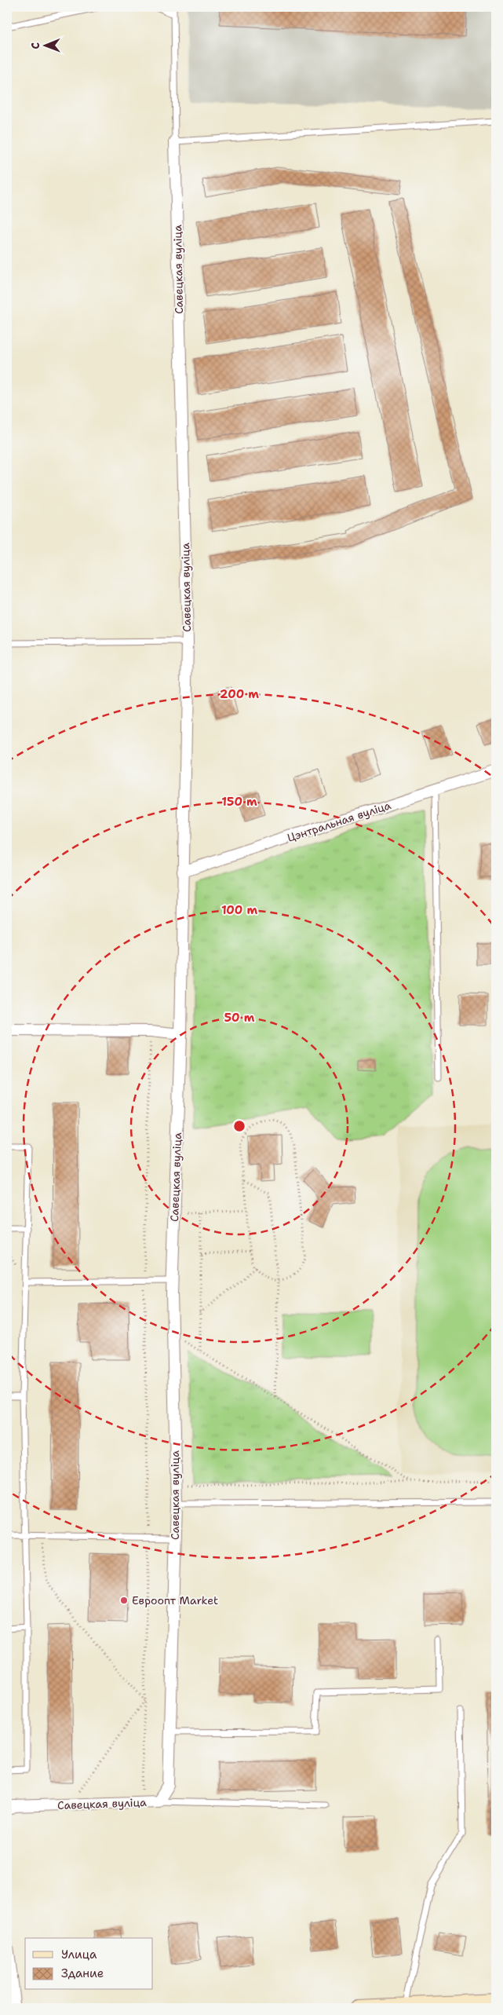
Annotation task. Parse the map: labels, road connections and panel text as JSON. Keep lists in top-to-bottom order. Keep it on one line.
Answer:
{"streets":{"street":["Савецкая вуліца","Цэнтральная вуліца"]},"crossings":[["Савецкая вуліца","Цэнтральная вуліца"]],"places":["Евроопт Market"],"legend":["Улица","Здание"],"north":"left","rings":["200 m","150 m","100 m","50 m"]}
